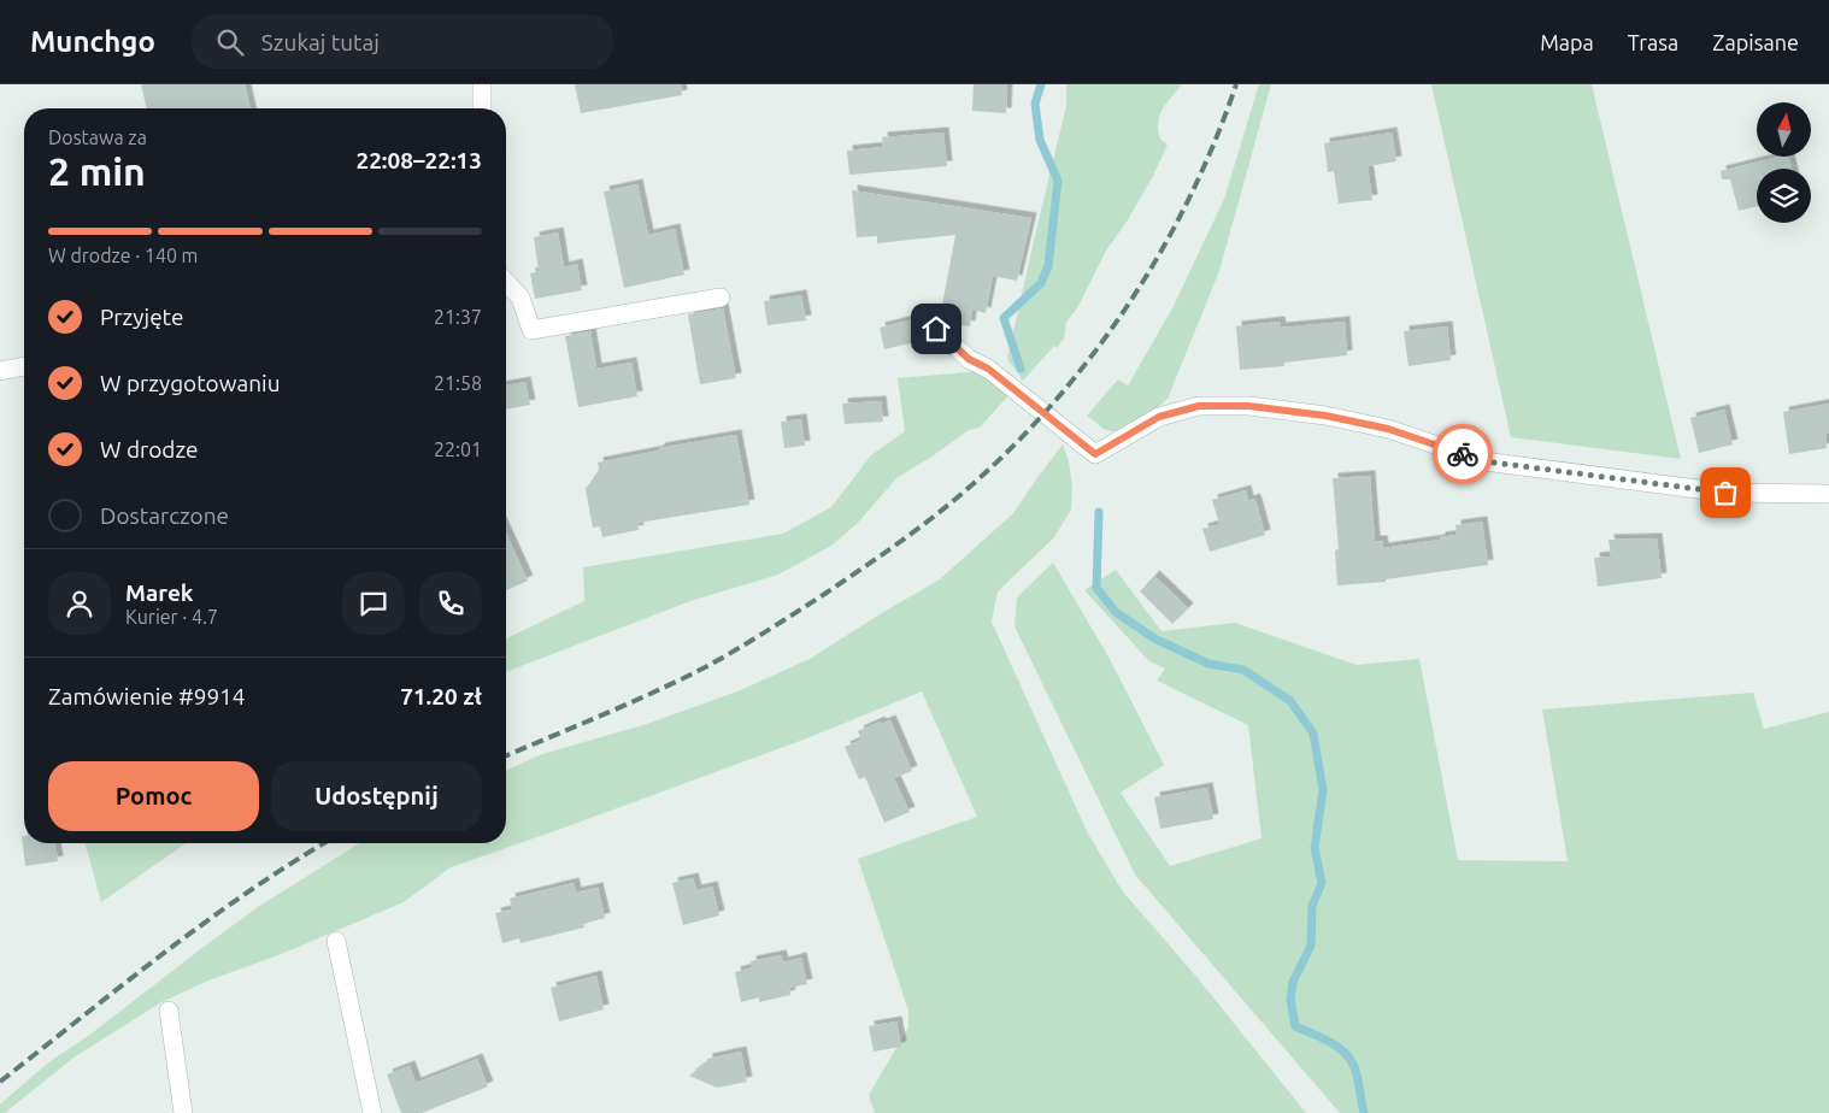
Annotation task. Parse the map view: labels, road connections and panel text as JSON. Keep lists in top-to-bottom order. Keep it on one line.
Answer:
{"north":"top","page":{"header":"Munchgo","search":"Szukaj tutaj","nav":["Mapa","Trasa","Zapisane"],"heading":["2 min","Dostawa za","22:08–22:13"],"panel":["Marek","Kurier · 4.7","Zamówienie #9914","71.20 zł"],"bar":"W drodze · 140 m","list":[["Przyjęte","21:37"],["W przygotowaniu","21:58"],["W drodze","22:01"],"Dostarczone"],"buttons":["Pomoc","Udostępnij"]}}
